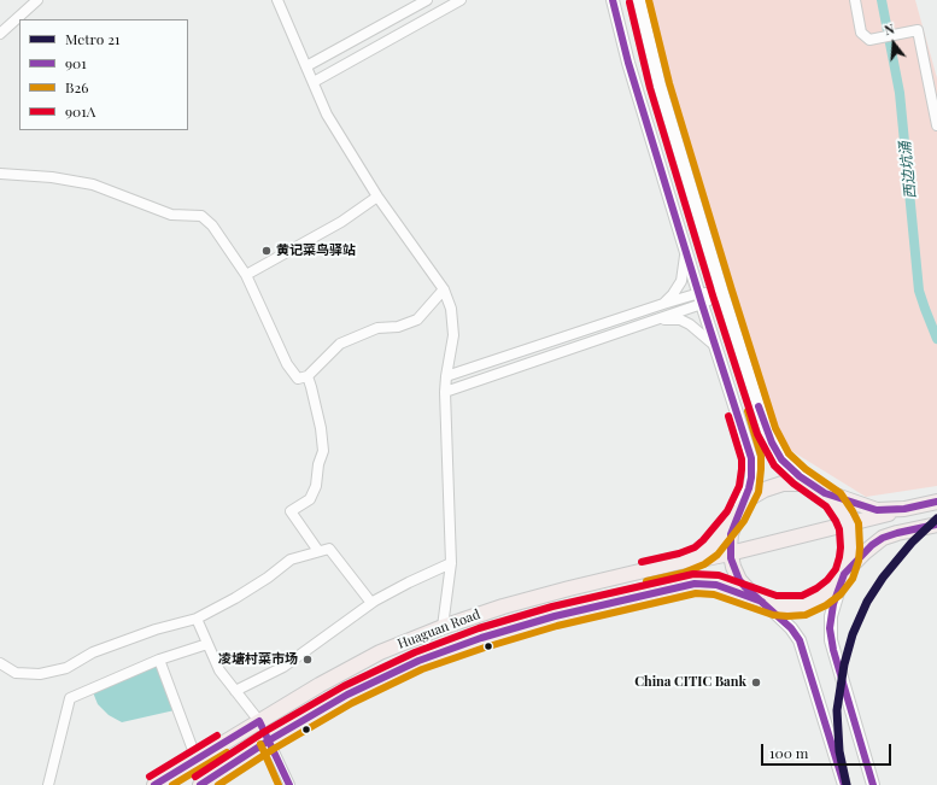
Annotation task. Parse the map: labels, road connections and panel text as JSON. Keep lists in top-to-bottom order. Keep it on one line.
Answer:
{"streets":{"main road":["Huaguan Road"]},"water":["西边坑涌"],"places":["黄记菜鸟驿站","凌塘村菜市场","China CITIC Bank"],"lines":["transit line 901","transit line B26","transit line 901A","metro line 21"],"legend":["Metro 21","901","B26","901A"],"scale_bar":"100 m","north":"top"}
